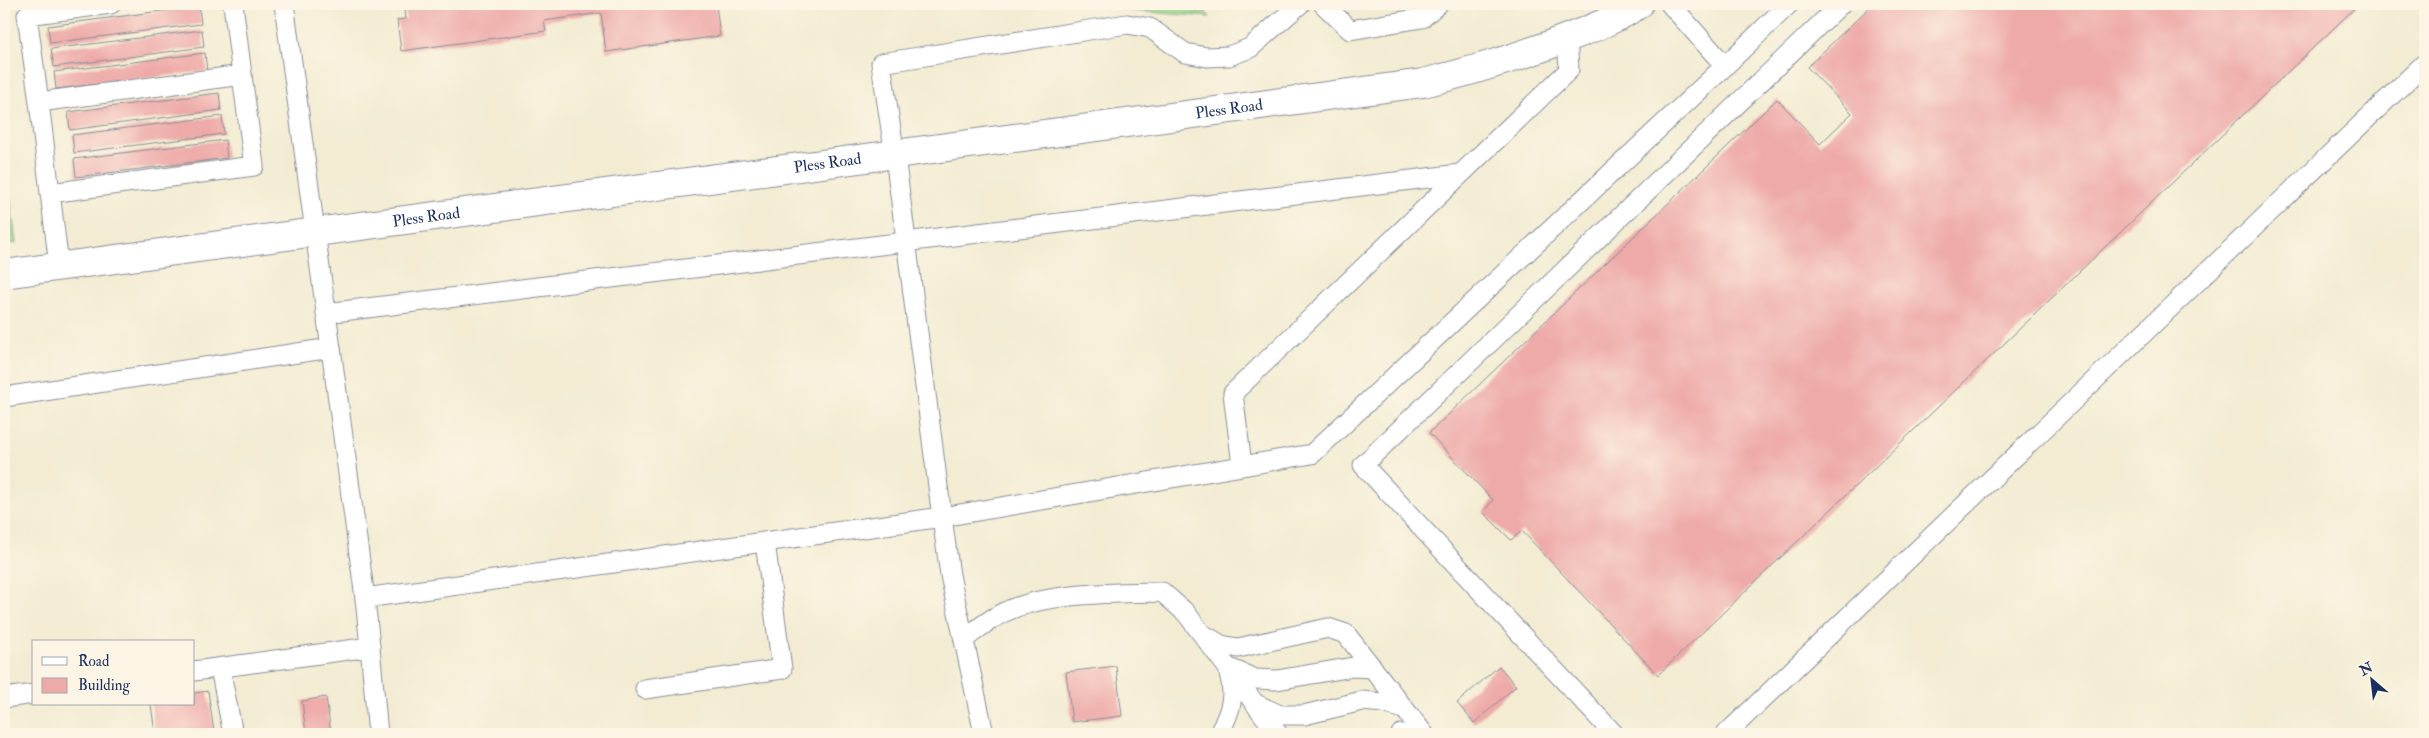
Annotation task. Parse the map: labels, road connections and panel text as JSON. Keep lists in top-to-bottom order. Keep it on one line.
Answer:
{"streets":{"street":["Pless Road"]},"legend":["Road","Building"],"north":"top left"}
